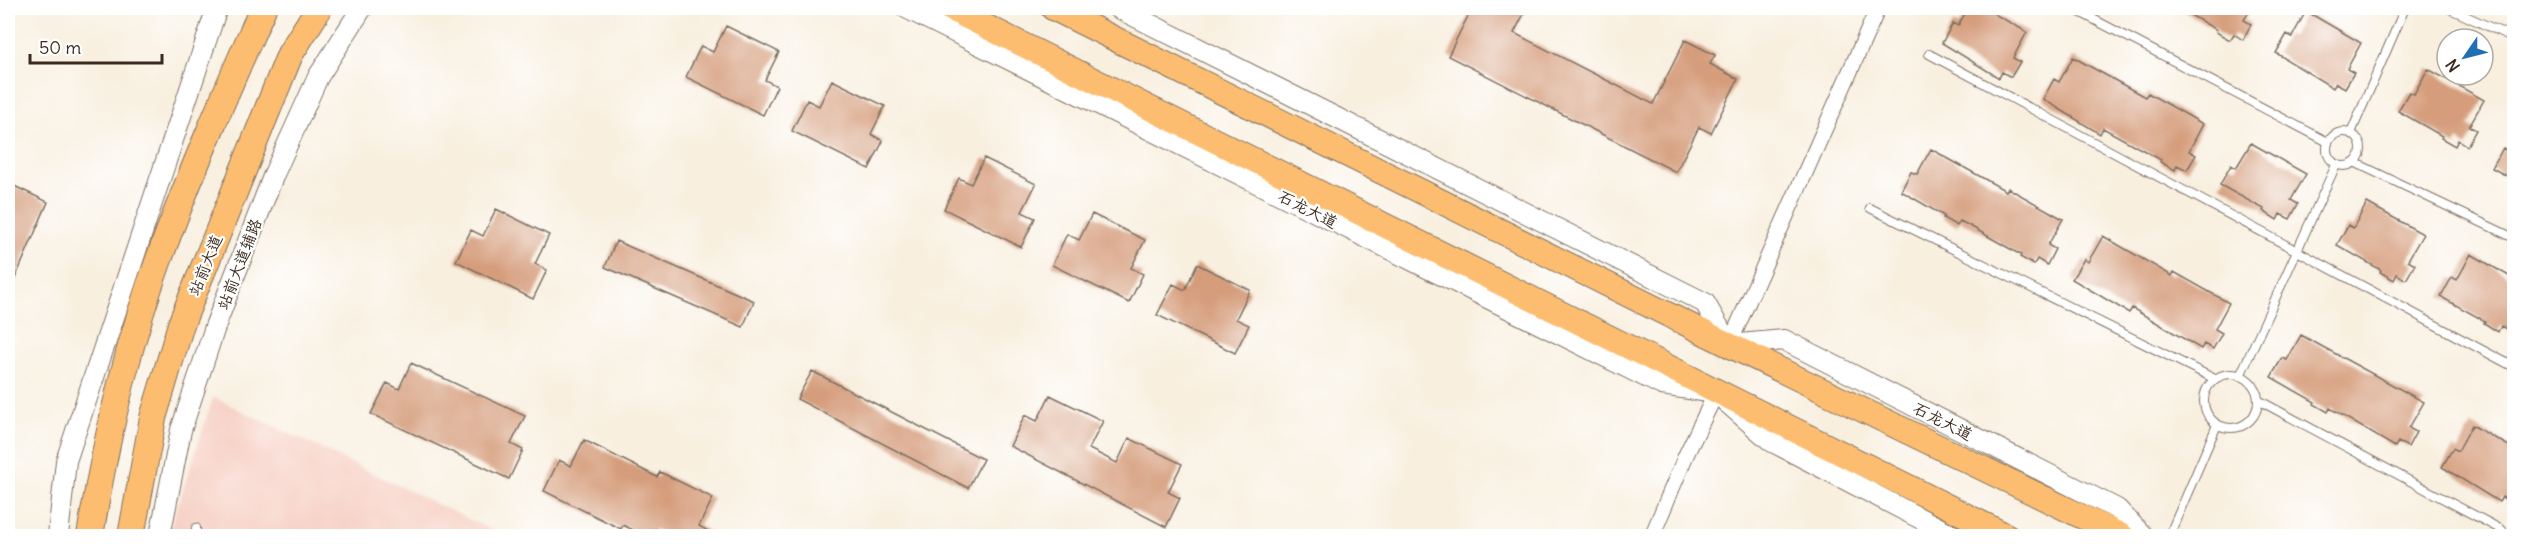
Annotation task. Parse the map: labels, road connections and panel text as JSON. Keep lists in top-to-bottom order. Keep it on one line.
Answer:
{"streets":{"highway":["站前大道"],"main road":["石龙大道"],"street":["站前大道辅路"]},"scale_bar":"50 m","north":"bottom left"}
